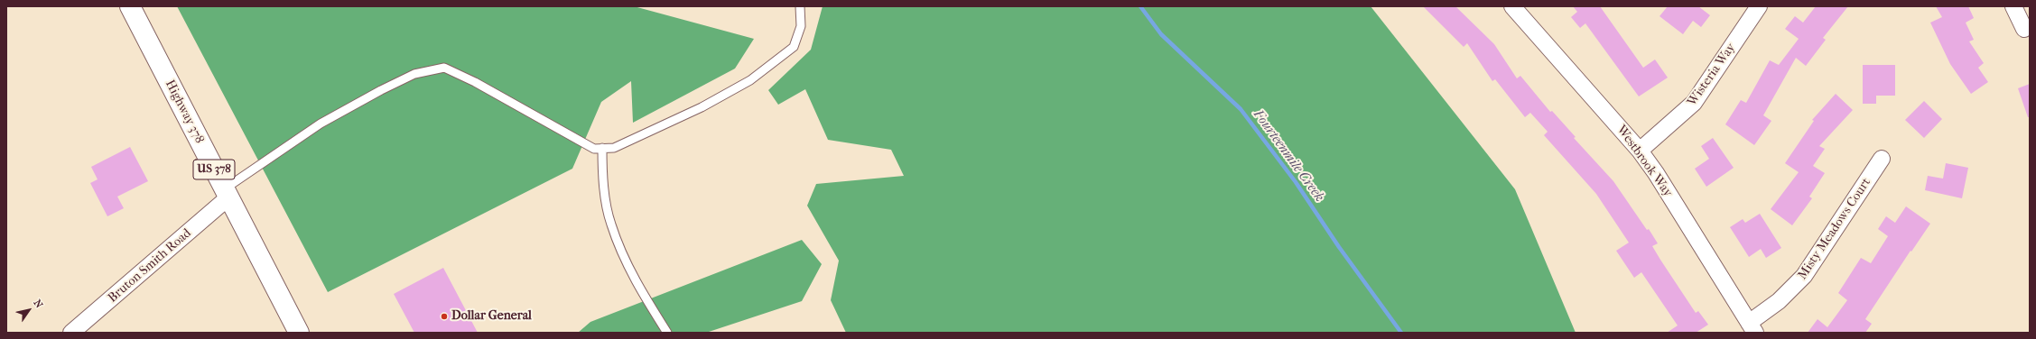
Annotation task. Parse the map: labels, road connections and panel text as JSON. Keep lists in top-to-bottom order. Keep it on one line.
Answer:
{"streets":{"main road":["Highway 378","US 378"],"street":["Wisteria Way","Westbrook Way","Misty Meadows Court","Bruton Smith Road"]},"crossings":[["Wisteria Way","Westbrook Way"],["Highway 378","Bruton Smith Road"],["Westbrook Way","Misty Meadows Court"]],"water":["Fourteenmile Creek"],"places":["Dollar General"],"north":"top right"}
